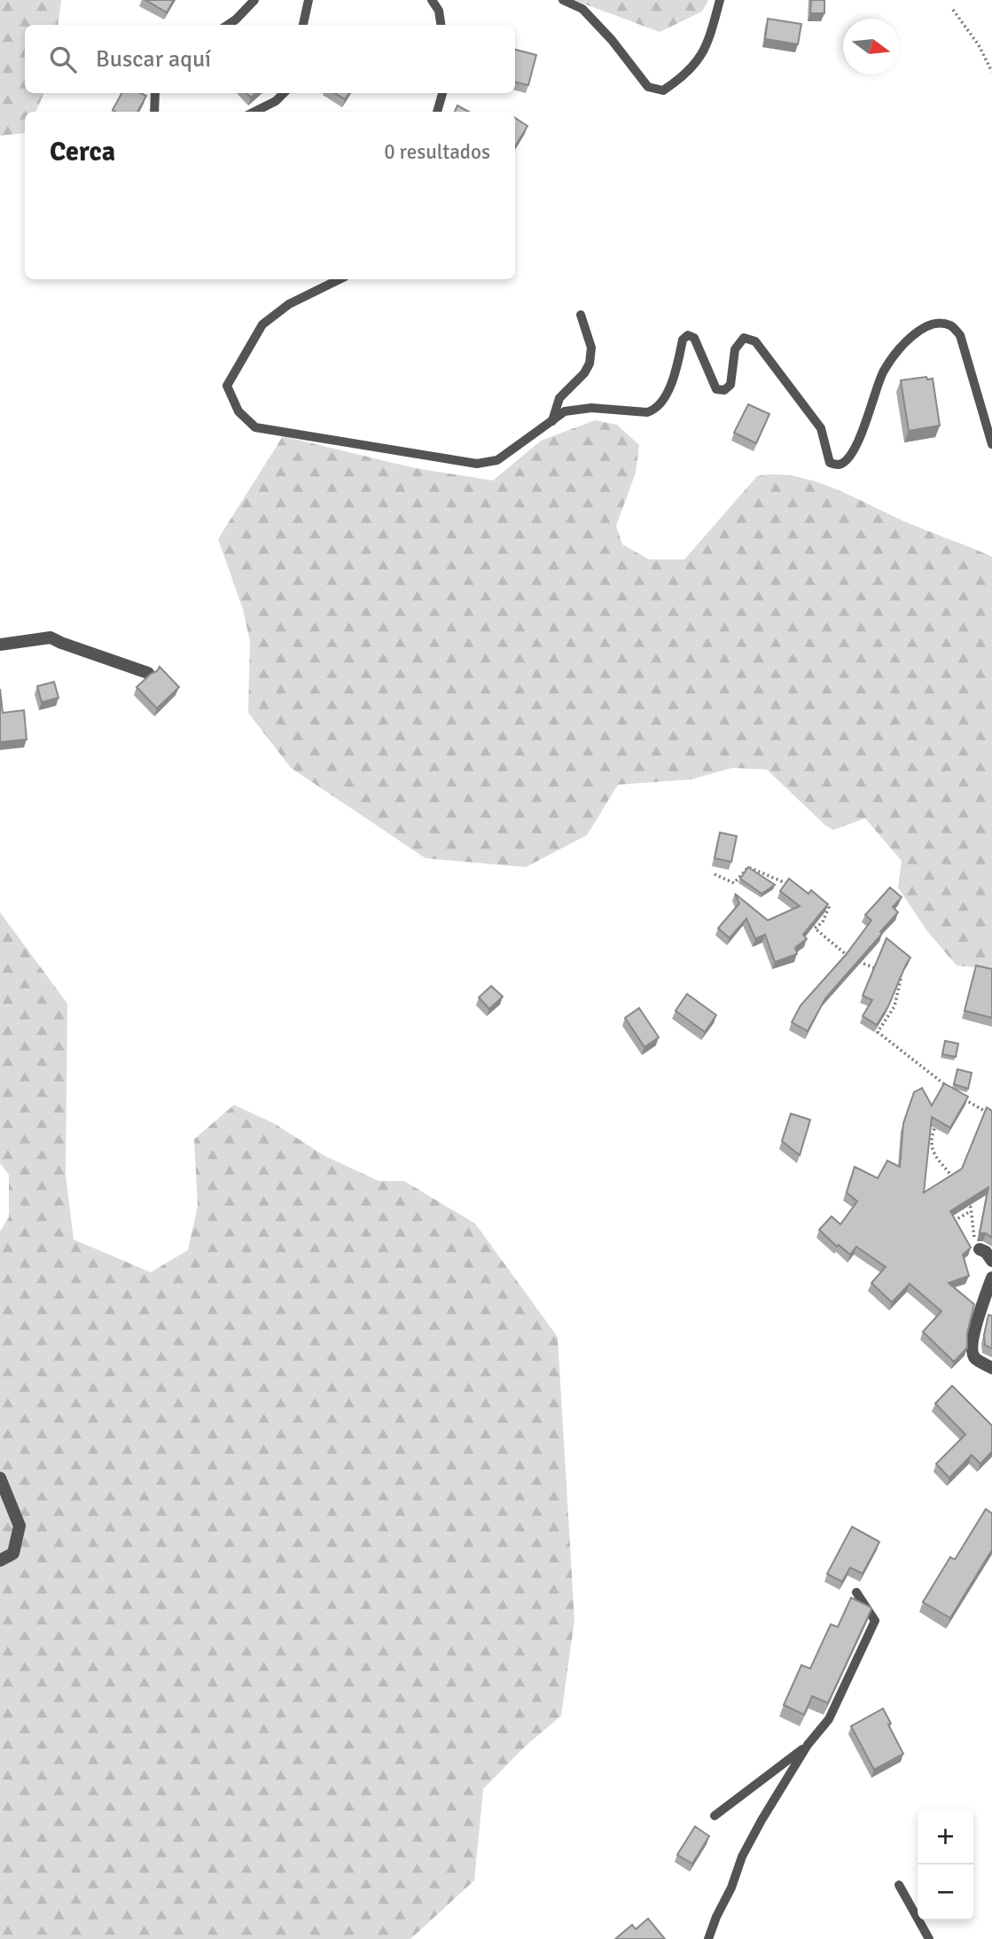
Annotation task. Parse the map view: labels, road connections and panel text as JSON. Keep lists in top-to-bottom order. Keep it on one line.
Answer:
{"north":"right","page":{"search":"Buscar aquí","heading":["Cerca","0 resultados"],"map_buttons":["+","−"]}}
